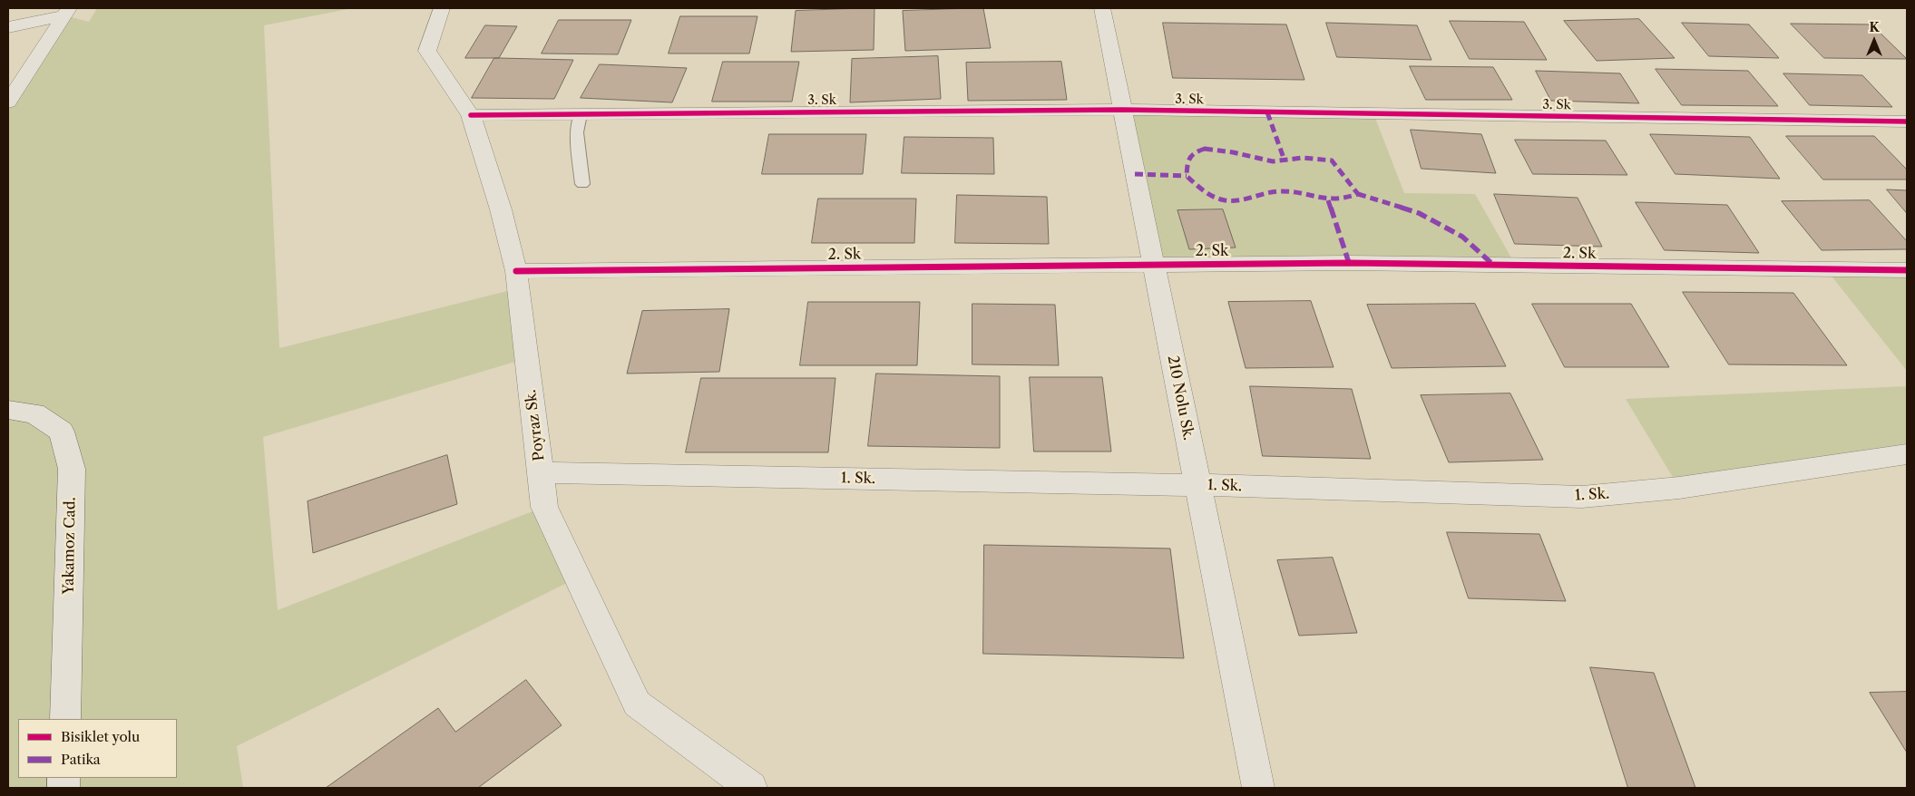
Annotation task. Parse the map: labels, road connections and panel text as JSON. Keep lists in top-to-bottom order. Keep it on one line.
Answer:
{"streets":{"street":["3. Sk","2. Sk","210 Nolu Sk.","Poyraz Sk.","1. Sk.","Yakamoz Cad."]},"crossings":[["3. Sk","210 Nolu Sk."],["3. Sk","Poyraz Sk."],["2. Sk","210 Nolu Sk."],["2. Sk","Poyraz Sk."],["210 Nolu Sk.","1. Sk."],["Poyraz Sk.","1. Sk."]],"legend":["Bisiklet yolu","Patika"],"north":"top"}
